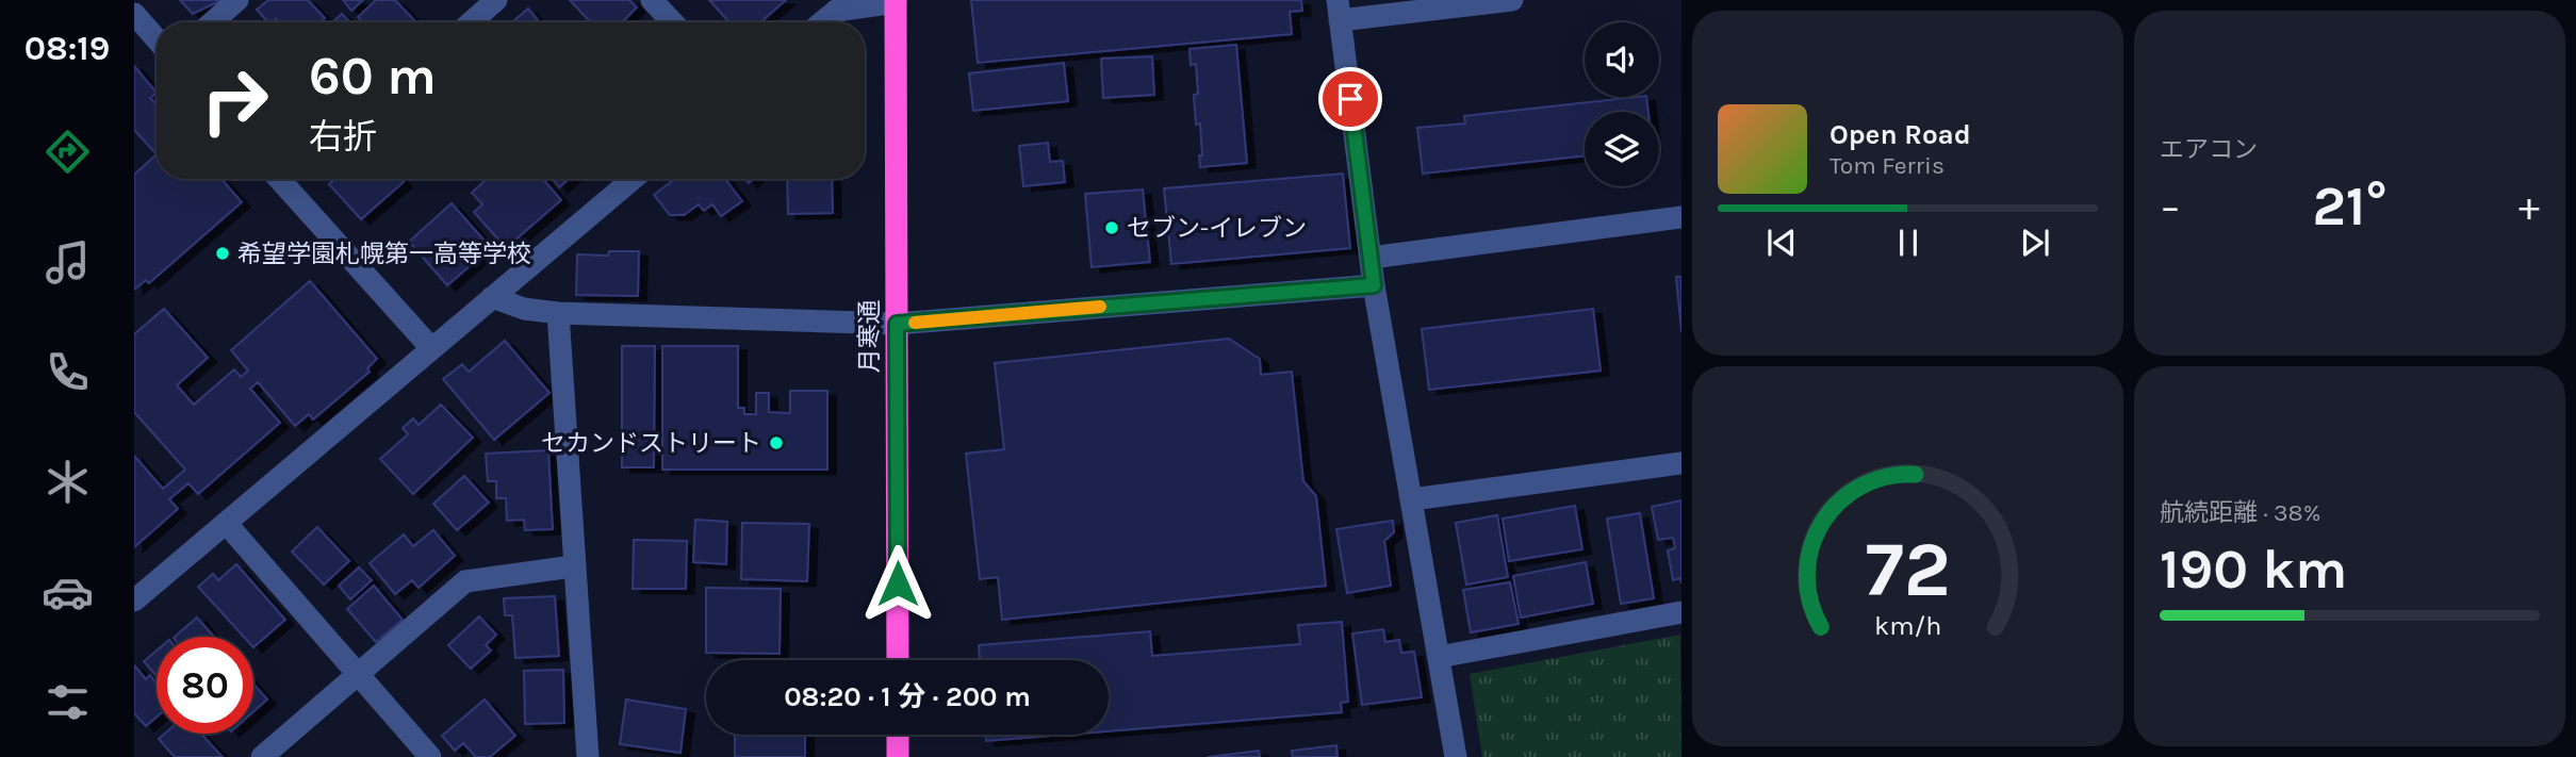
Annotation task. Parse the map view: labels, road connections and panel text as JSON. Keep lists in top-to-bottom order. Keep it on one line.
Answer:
{"streets":{"highway":["月寒通"]},"places":["セブン-イレブン","希望学園札幌第一高等学校","セカンドストリート"],"page":{"tabs":"08:19","tile":["エアコン",["航続距離 · 38%","190 km"]],"turn":["60 m","右折"],"song":["Open Road","Tom Ferris"],"heat":["−","21°","+"],"limit":"80","trip":"08:20 · 1 分 · 200 m","gauge":["72","km/h"]}}
